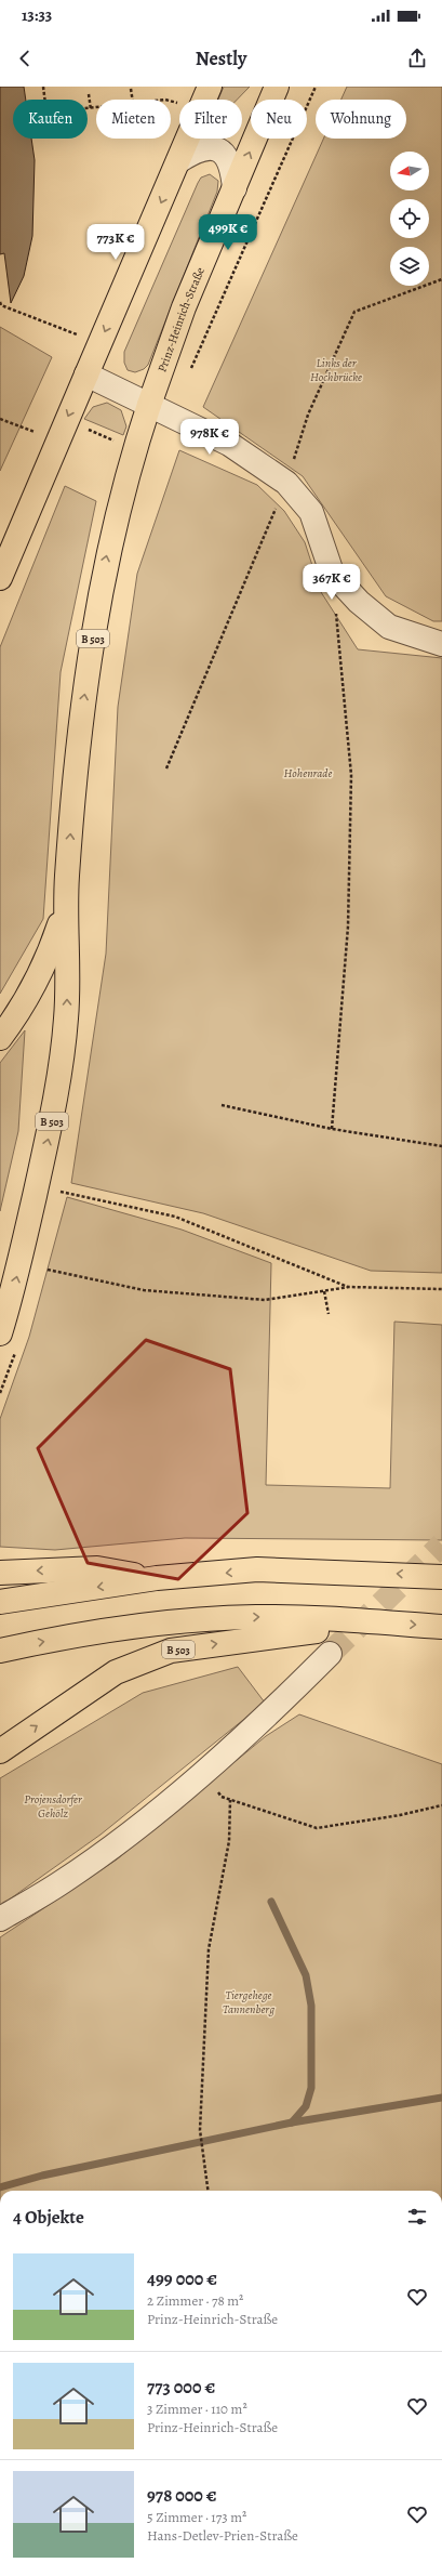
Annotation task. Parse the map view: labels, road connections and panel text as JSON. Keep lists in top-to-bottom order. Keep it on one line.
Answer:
{"streets":{"main road":["Prinz-Heinrich-Straße","B 503"]},"crossings":[["Prinz-Heinrich-Straße","B 503"]],"parks":["Links der Hochbrücke","Hohenrade","Projensdorfer Gehölz","Tiergehege Tannenberg"],"north":"left","page":{"status":"13:33","header":"Nestly","chip":["Kaufen","Mieten","Filter","Neu","Wohnung"],"price":["499K €","773K €","978K €","367K €"],"heading":"4 Objekte","list":[{"name":"499 000 €","note":"2 Zimmer · 78 m² · Prinz-Heinrich-Straße"},{"name":"773 000 €","note":"3 Zimmer · 110 m² · Prinz-Heinrich-Straße"},{"name":"978 000 €","note":"5 Zimmer · 173 m² · Hans-Detlev-Prien-Straße"}]}}
